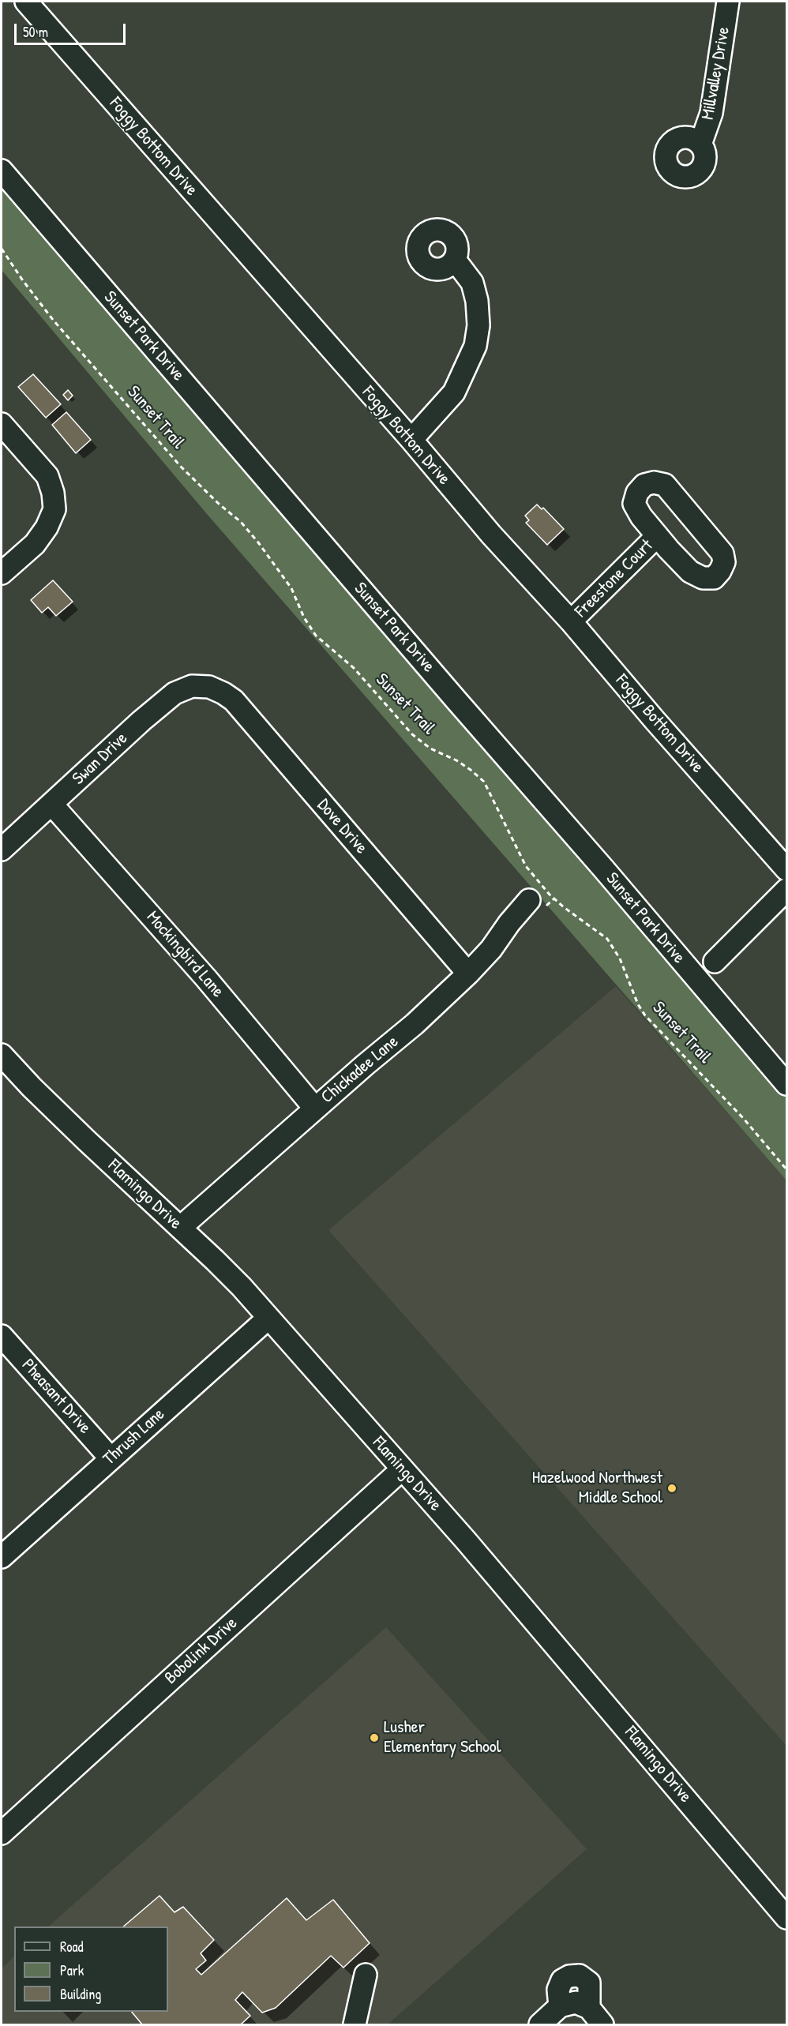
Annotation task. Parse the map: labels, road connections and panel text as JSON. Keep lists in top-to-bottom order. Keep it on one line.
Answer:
{"streets":{"street":["Millvalley Drive","Foggy Bottom Drive","Sunset Park Drive","Freestone Court","Swan Drive","Dove Drive","Mockingbird Lane","Chickadee Lane","Flamingo Drive","Pheasant Drive","Thrush Lane","Bobolink Drive"],"path":["Sunset Trail"]},"crossings":[["Foggy Bottom Drive","Freestone Court"],["Swan Drive","Dove Drive"],["Swan Drive","Mockingbird Lane"],["Dove Drive","Chickadee Lane"],["Mockingbird Lane","Chickadee Lane"],["Chickadee Lane","Flamingo Drive"],["Flamingo Drive","Thrush Lane"],["Flamingo Drive","Bobolink Drive"],["Pheasant Drive","Thrush Lane"]],"places":["Hazelwood Northwest Middle School","Lusher Elementary School"],"legend":["Road","Park","Building"],"scale_bar":"50 m"}
